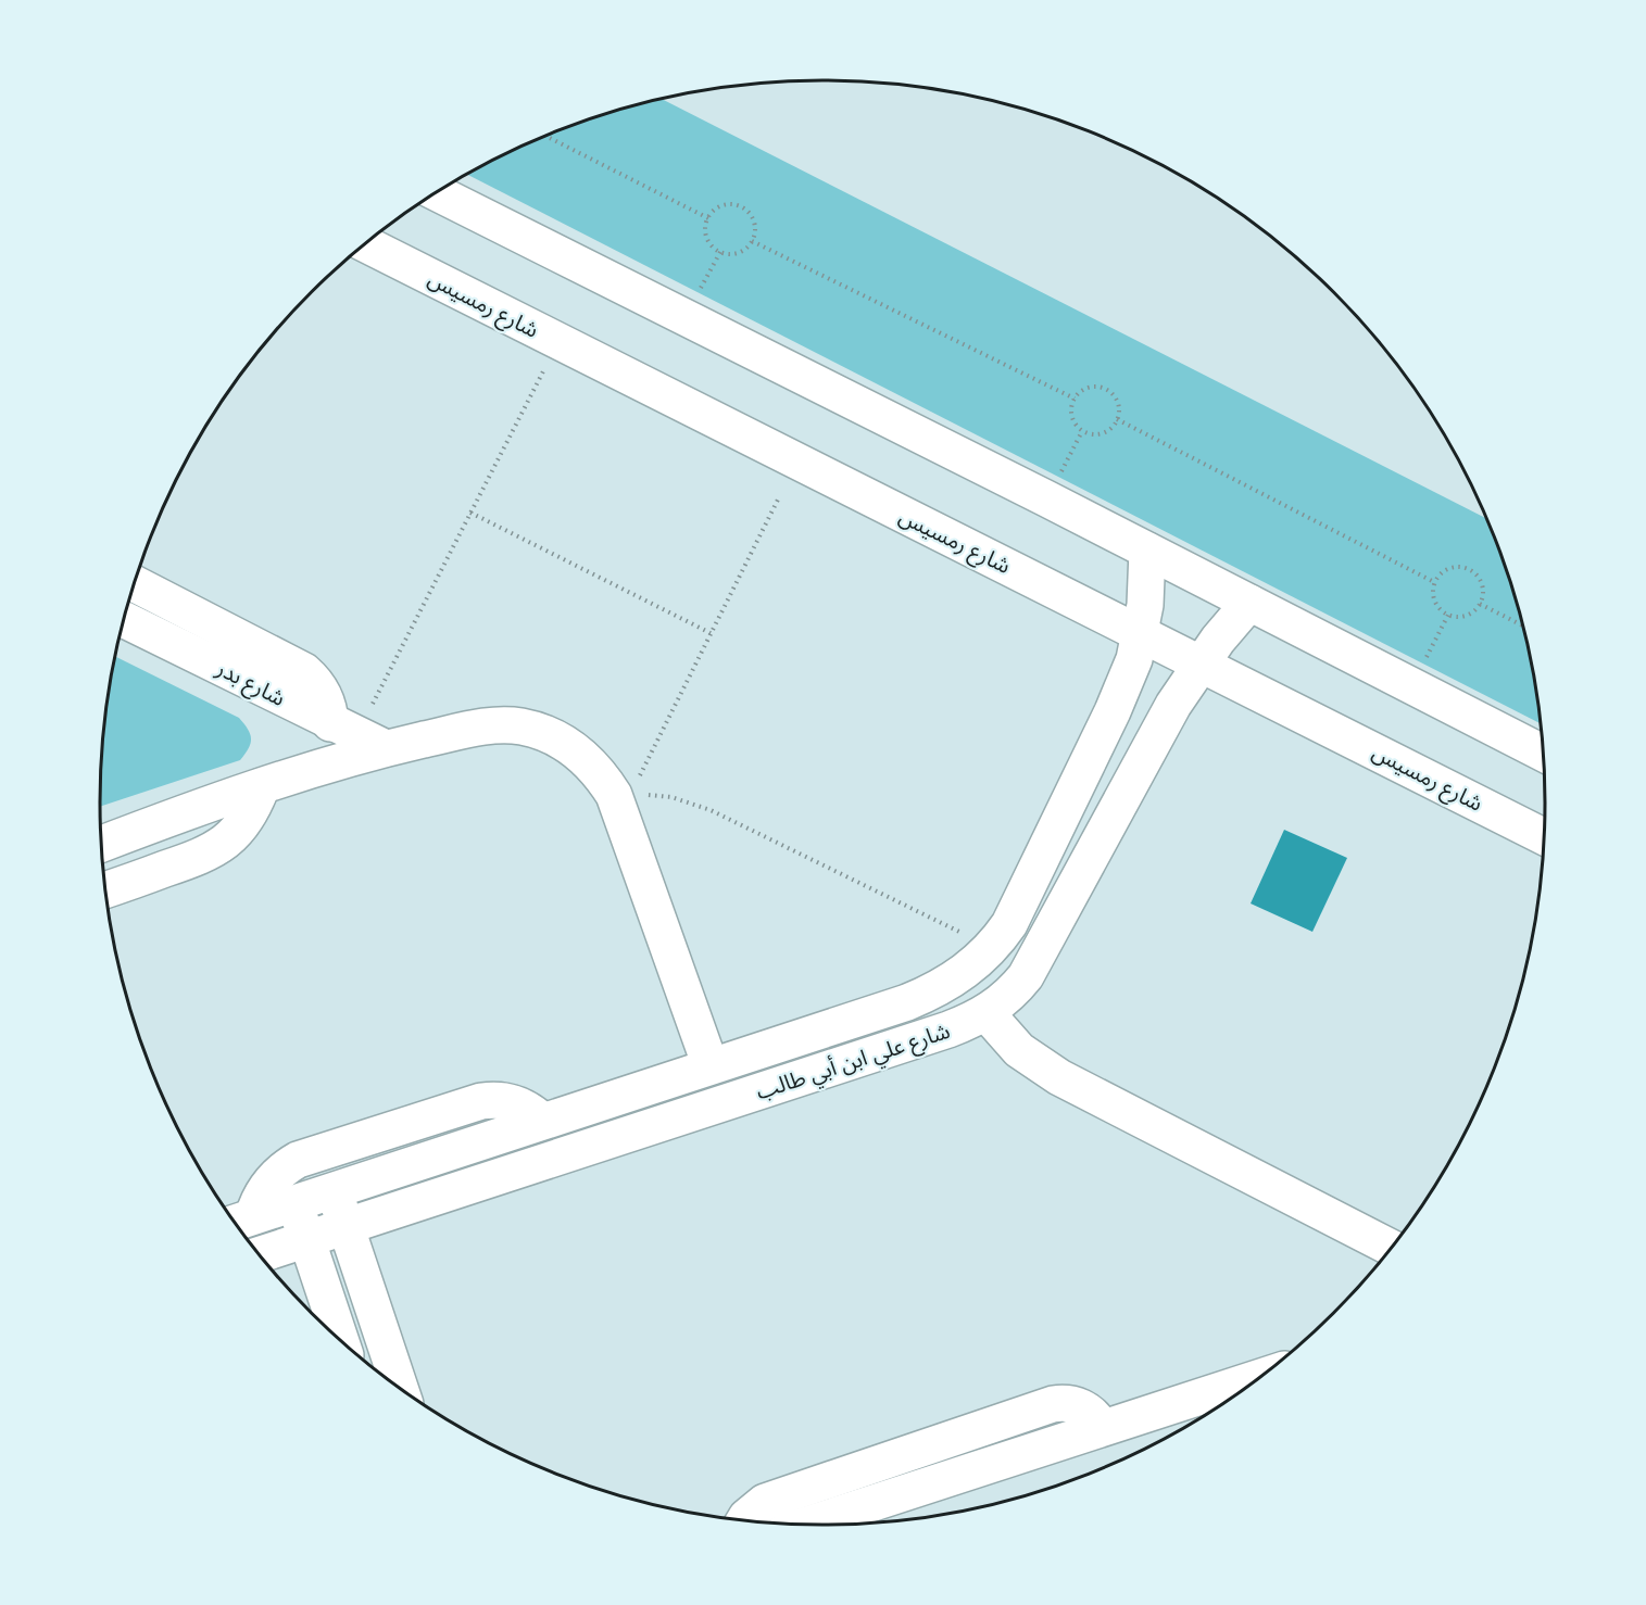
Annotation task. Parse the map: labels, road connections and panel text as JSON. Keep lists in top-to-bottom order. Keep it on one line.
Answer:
{"streets":{"street":["شارع رمسيس","شارع بدر","شارع علي ابن أبي طالب"]},"crossings":[["شارع رمسيس","شارع علي ابن أبي طالب"]]}
